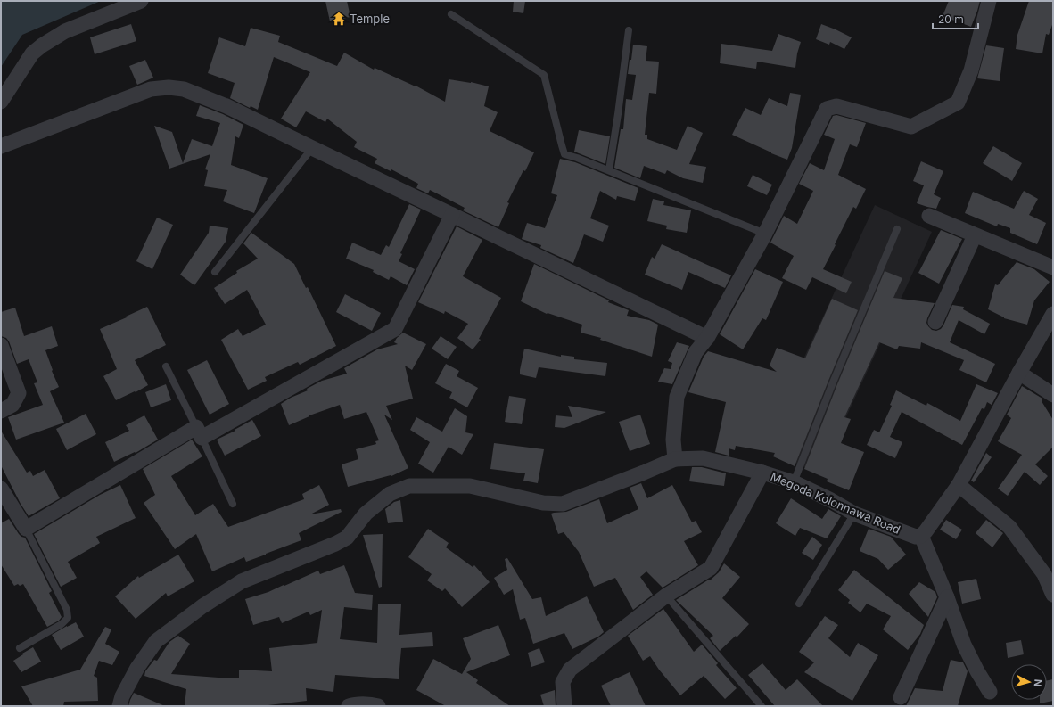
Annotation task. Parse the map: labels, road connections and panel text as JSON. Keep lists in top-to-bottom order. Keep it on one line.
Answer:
{"streets":{"street":["Megoda Kolonnawa Road"]},"places":{"temple":["Temple"]},"scale_bar":"20 m","north":"right"}
